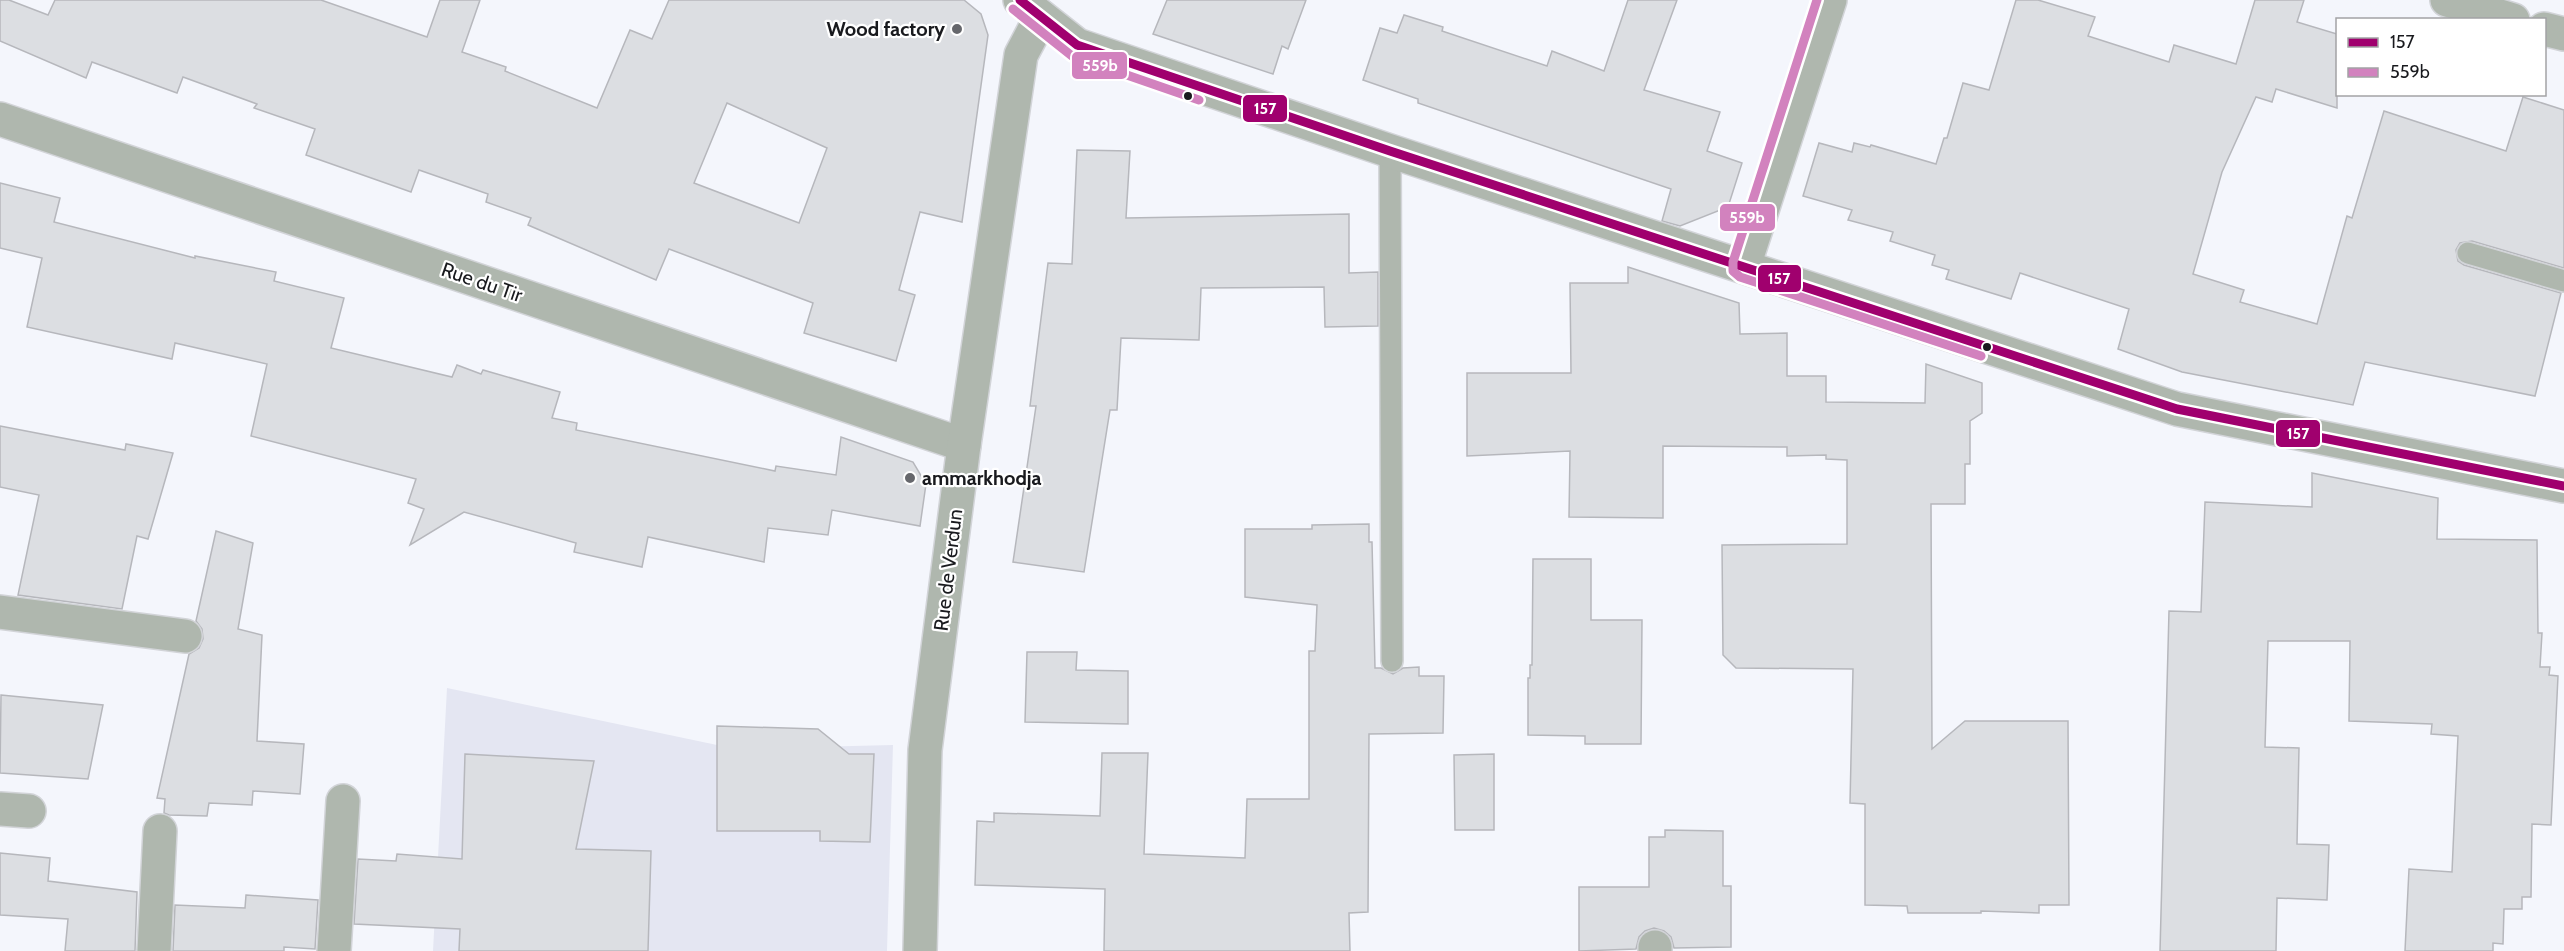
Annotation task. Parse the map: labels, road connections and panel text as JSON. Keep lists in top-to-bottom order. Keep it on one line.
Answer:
{"streets":{"street":["Rue du Tir","Rue de Verdun"]},"crossings":[["Rue du Tir","Rue de Verdun"]],"places":["Wood factory","ammarkhodja"],"lines":["transit line 157","transit line 559b"],"legend":["157","559b"]}
